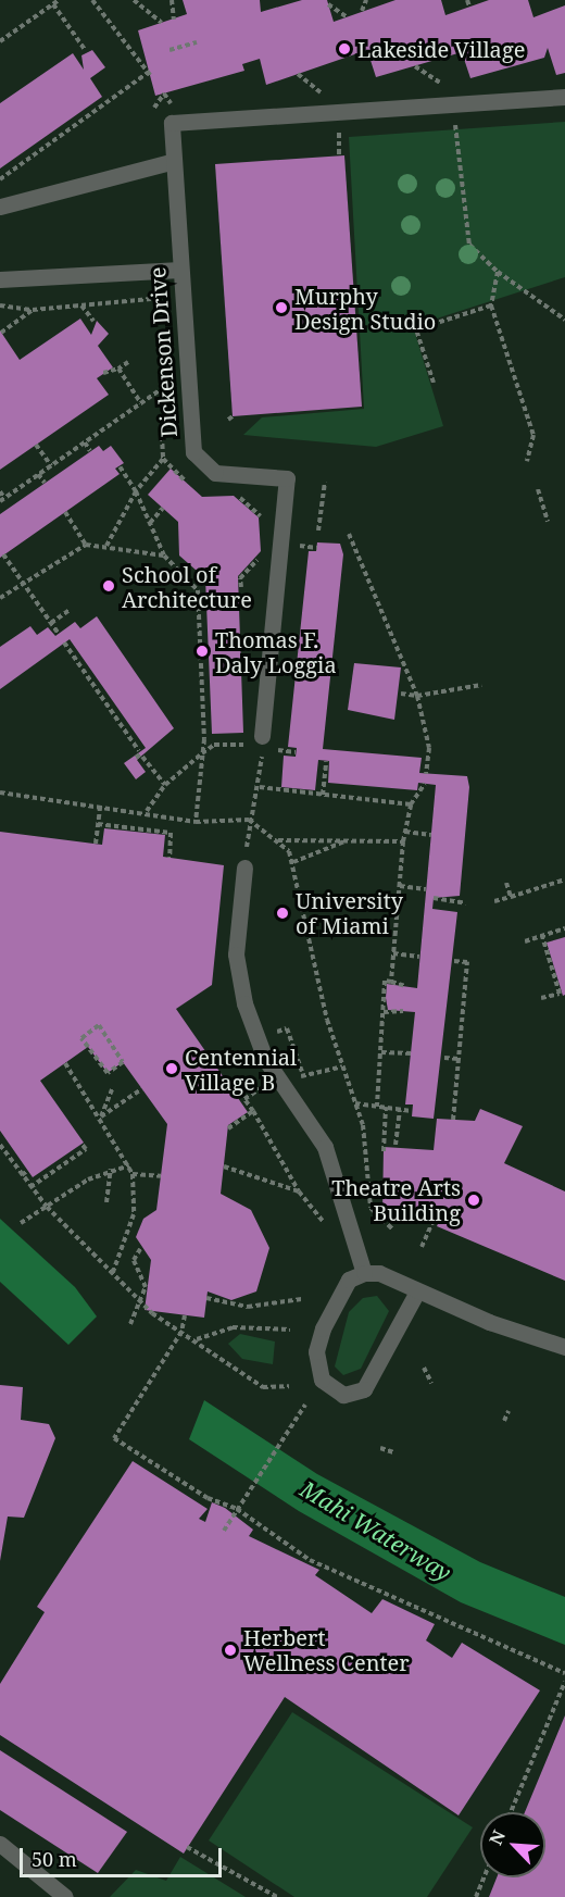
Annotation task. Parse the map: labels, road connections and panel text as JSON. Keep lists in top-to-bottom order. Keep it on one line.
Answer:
{"streets":{"street":["Dickenson Drive"]},"water":["Mahi Waterway"],"places":["Lakeside Village","Murphy Design Studio","School of Architecture","Thomas F. Daly Loggia","University of Miami","Centennial Village B","Theatre Arts Building","Herbert Wellness Center"],"scale_bar":"50 m","north":"top left"}
